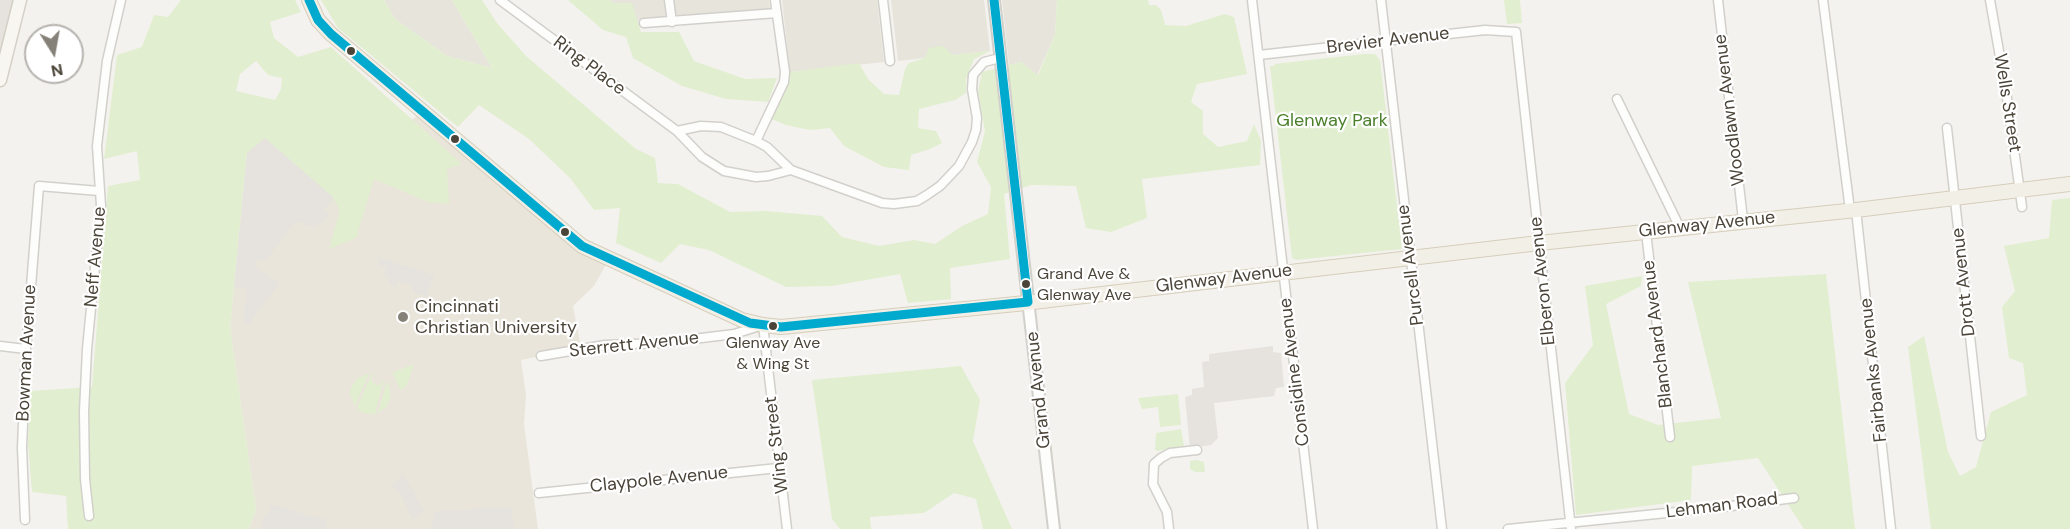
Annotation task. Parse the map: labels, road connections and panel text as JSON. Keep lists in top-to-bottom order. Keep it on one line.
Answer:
{"streets":{"main road":["Glenway Avenue"],"street":["Brevier Avenue","Ring Place","Wells Street","Woodlawn Avenue","Neff Avenue","Purcell Avenue","Elberon Avenue","Drott Avenue","Blanchard Avenue","Sterrett Avenue","Bowman Avenue","Fairbanks Avenue","Considine Avenue","Grand Avenue","Wing Street","Claypole Avenue","Lehman Road"]},"crossings":[["Brevier Avenue","Purcell Avenue"],["Brevier Avenue","Elberon Avenue"],["Brevier Avenue","Considine Avenue"],["Wells Street","Glenway Avenue"],["Woodlawn Avenue","Glenway Avenue"],["Glenway Avenue","Purcell Avenue"],["Glenway Avenue","Elberon Avenue"],["Glenway Avenue","Drott Avenue"],["Glenway Avenue","Blanchard Avenue"],["Glenway Avenue","Sterrett Avenue"],["Glenway Avenue","Fairbanks Avenue"],["Glenway Avenue","Considine Avenue"],["Glenway Avenue","Grand Avenue"],["Glenway Avenue","Wing Street"],["Neff Avenue","Bowman Avenue"],["Elberon Avenue","Lehman Road"],["Sterrett Avenue","Wing Street"],["Wing Street","Claypole Avenue"]],"parks":["Glenway Park"],"places":["Grand Ave & Glenway Ave","Cincinnati Christian University","Glenway Ave & Wing St"],"north":"bottom"}
